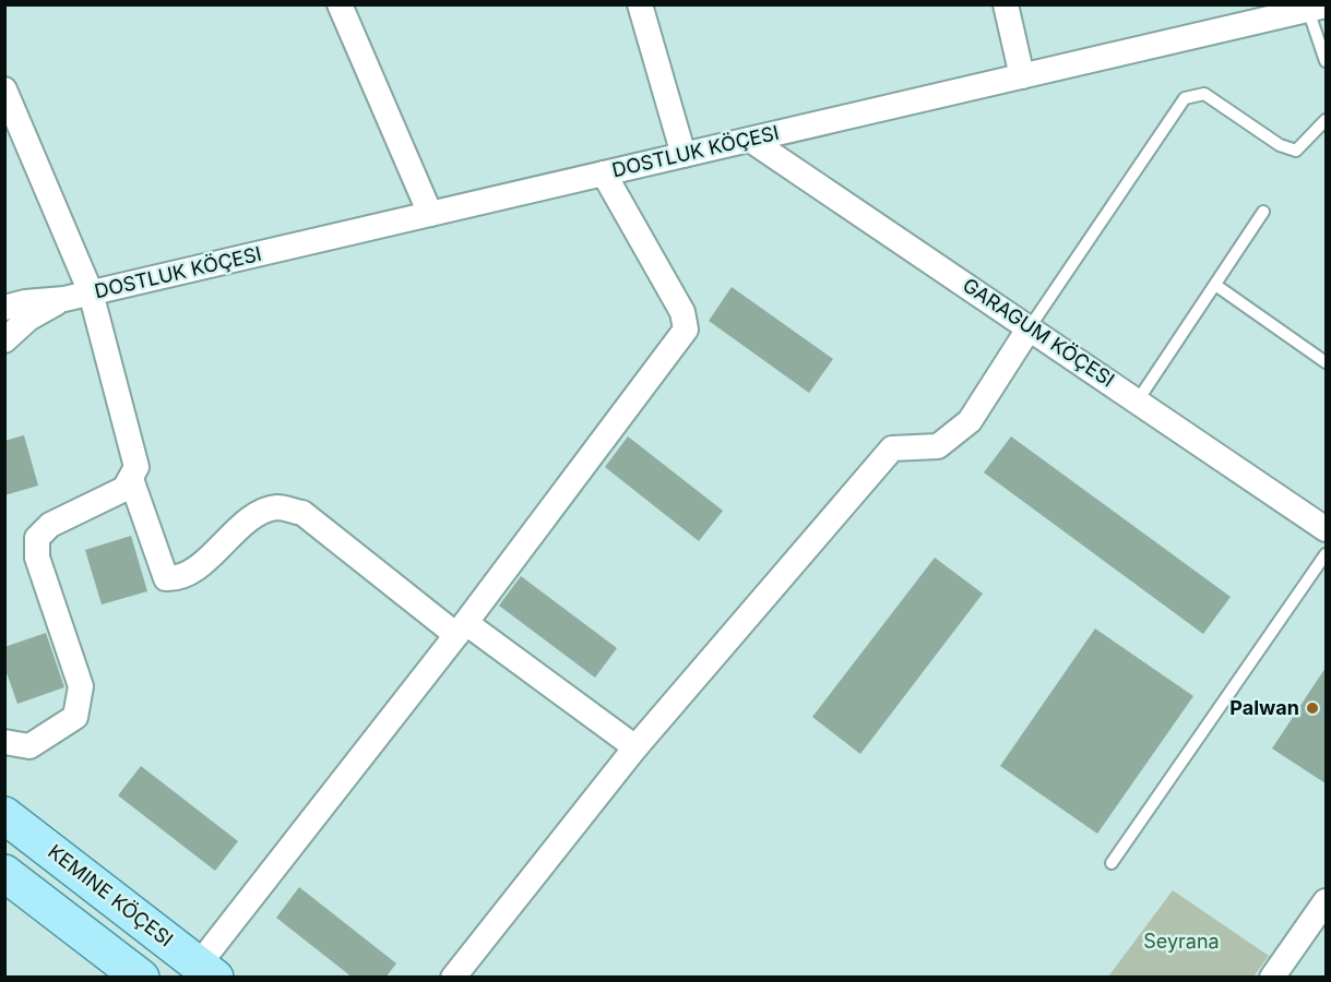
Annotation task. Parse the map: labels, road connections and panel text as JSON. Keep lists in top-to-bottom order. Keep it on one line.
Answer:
{"streets":{"main road":["KEMINE KÖÇESI"],"street":["DOSTLUK KÖÇESI","GARAGUM KÖÇESI"]},"crossings":[["DOSTLUK KÖÇESI","GARAGUM KÖÇESI"]],"parks":["Seyrana"],"places":["Palwan"]}
